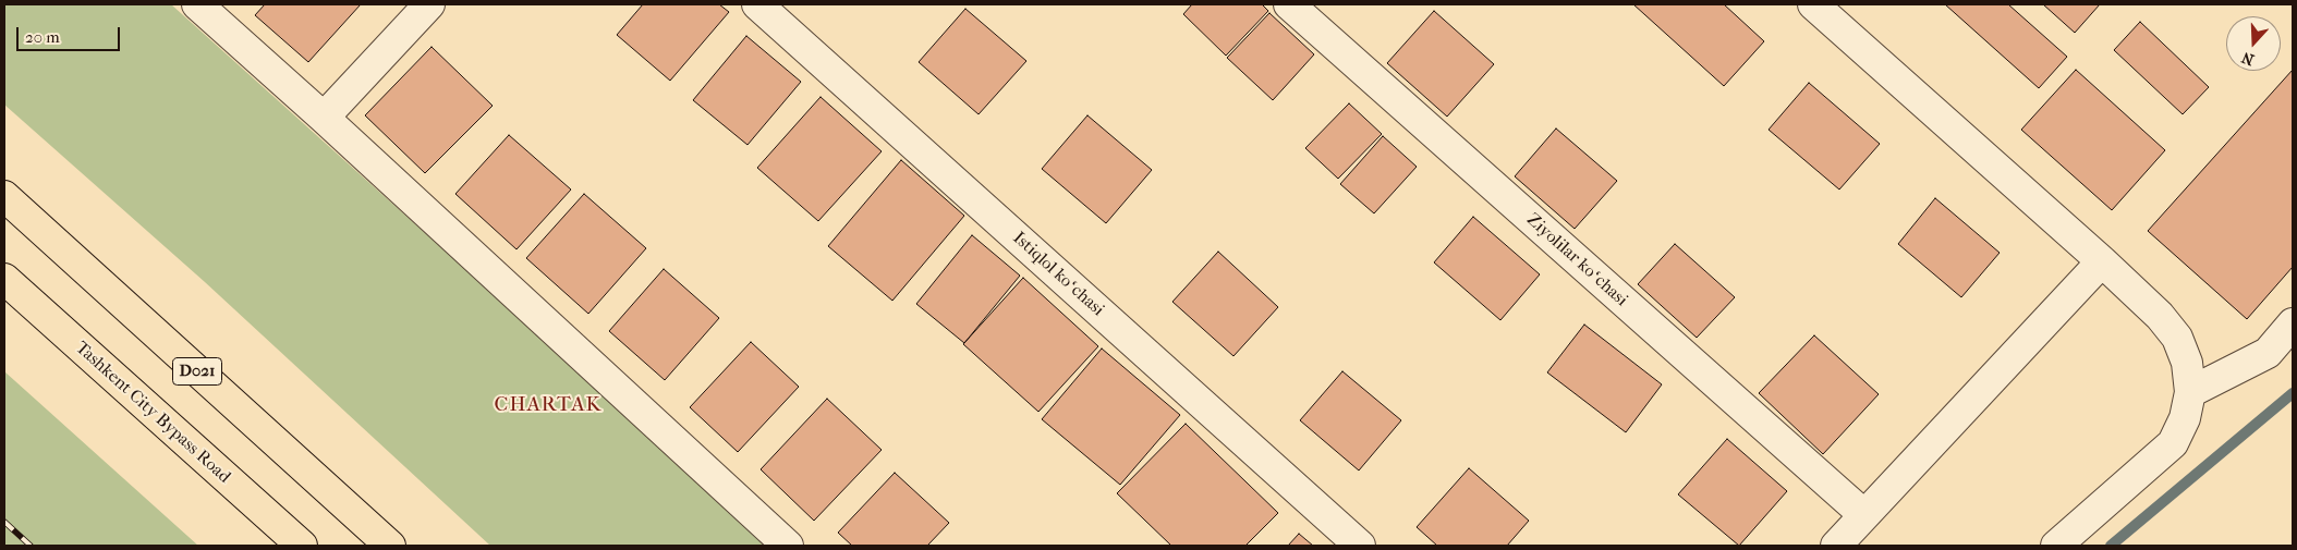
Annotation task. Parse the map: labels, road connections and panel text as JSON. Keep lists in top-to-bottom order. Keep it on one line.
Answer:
{"streets":{"highway":["D021","Tashkent City Bypass Road"],"street":["Ziyolilar koʻchasi","Istiqlol koʻchasi"]},"districts":["CHARTAK"],"scale_bar":"20 m","north":"bottom"}
